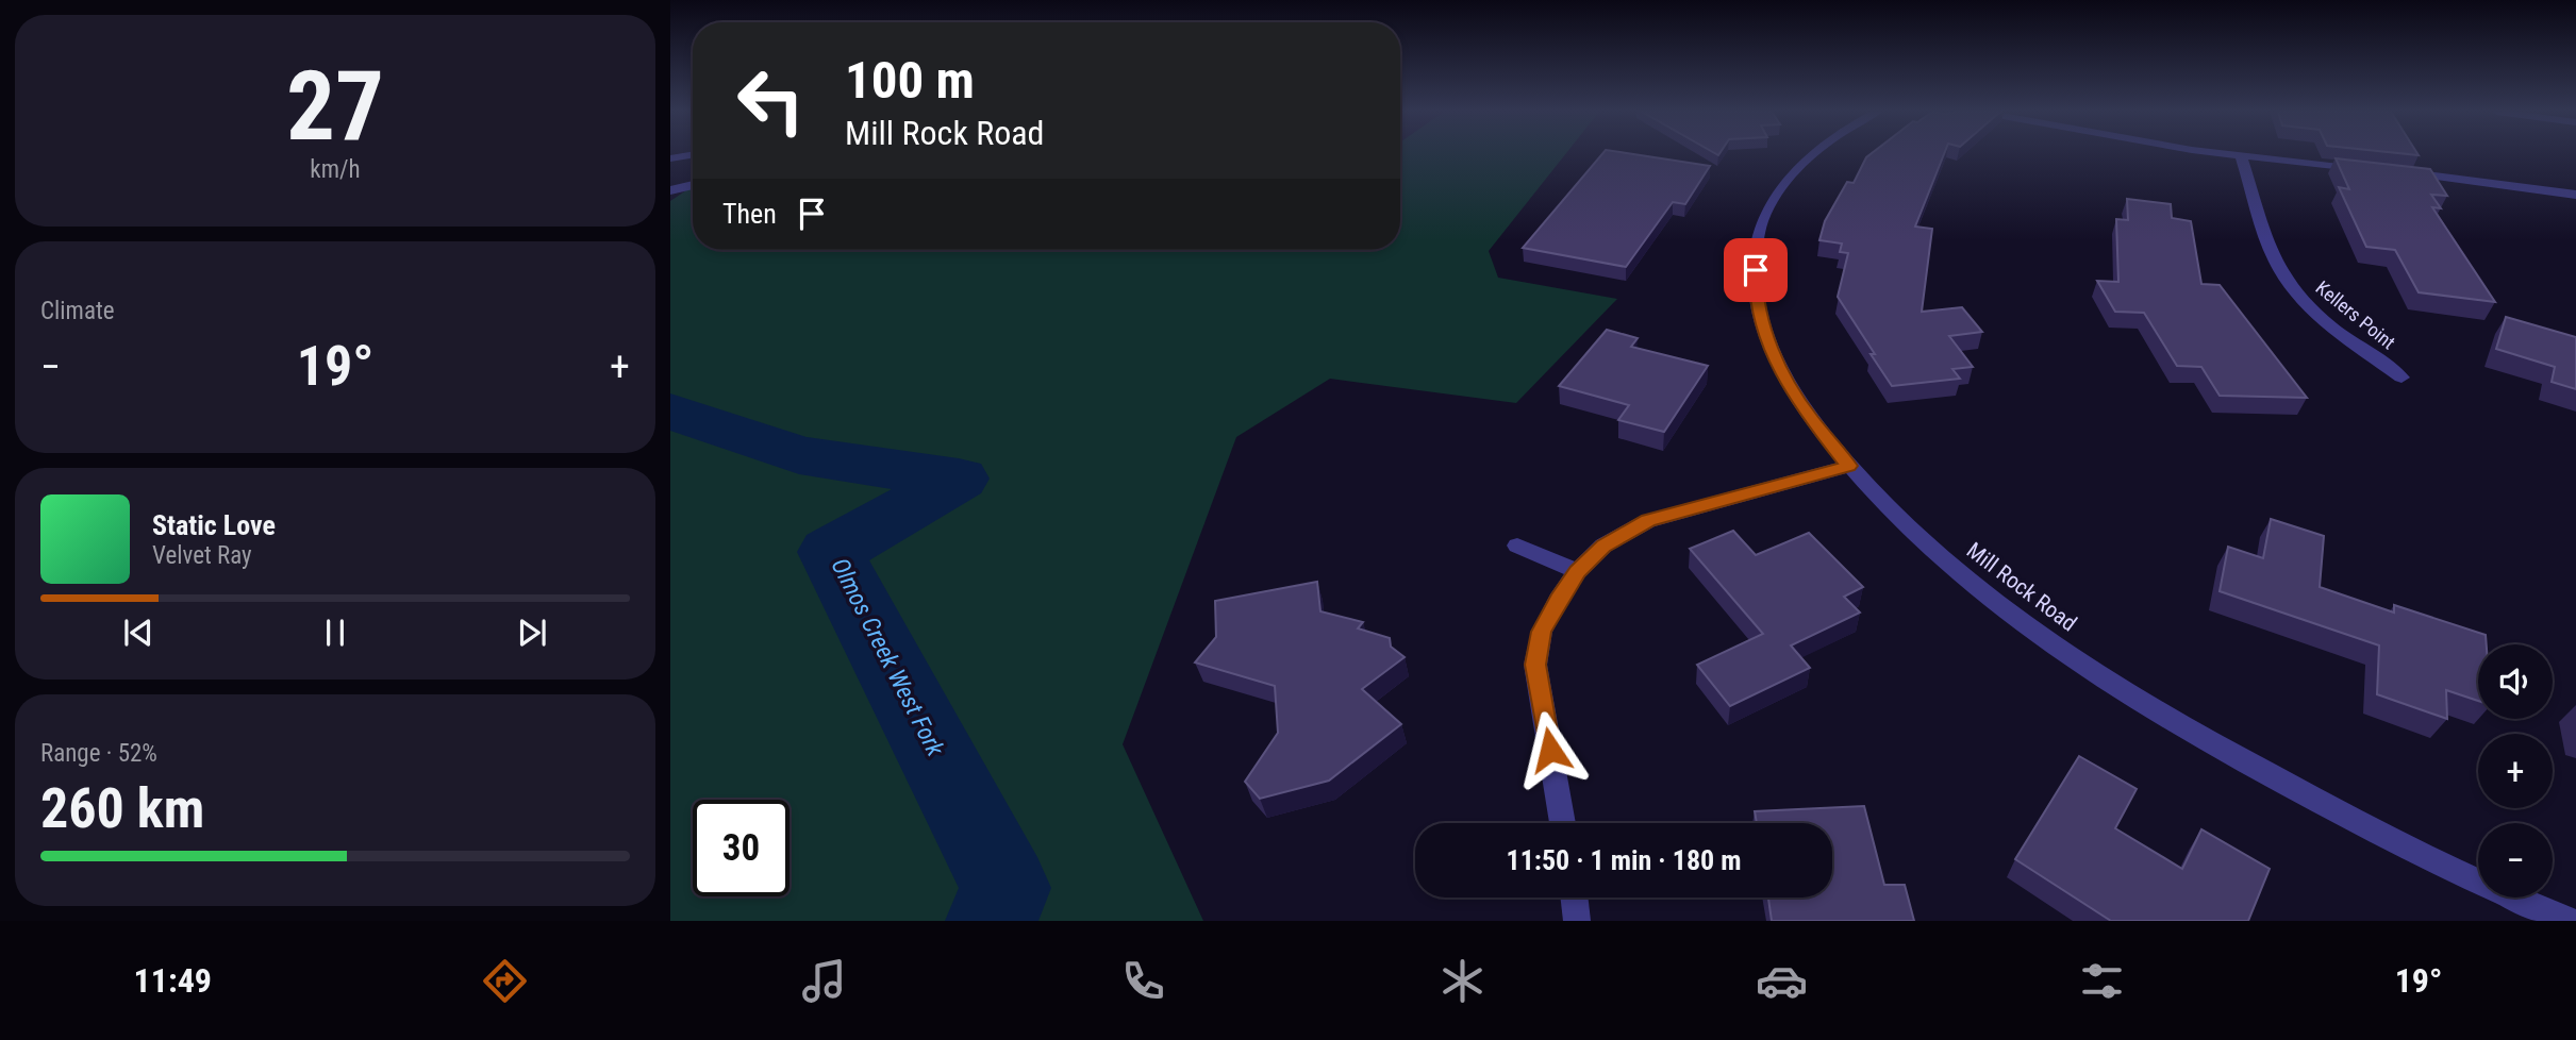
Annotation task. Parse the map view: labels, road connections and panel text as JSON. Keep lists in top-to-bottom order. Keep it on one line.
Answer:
{"streets":{"street":["Kellers Point","Mill Rock Road"]},"water":["Olmos Creek West Fork"],"page":{"tile":[["27","km/h"],"Climate",["Range · 52%","260 km"]],"turn":["100 m","Mill Rock Road"],"then":"Then","heat":["−","19°","+"],"song":["Static Love","Velvet Ray"],"map_buttons":["+","−"],"limit":"30","trip":"11:50 · 1 min · 180 m","tabs":["11:49","19°"]}}
